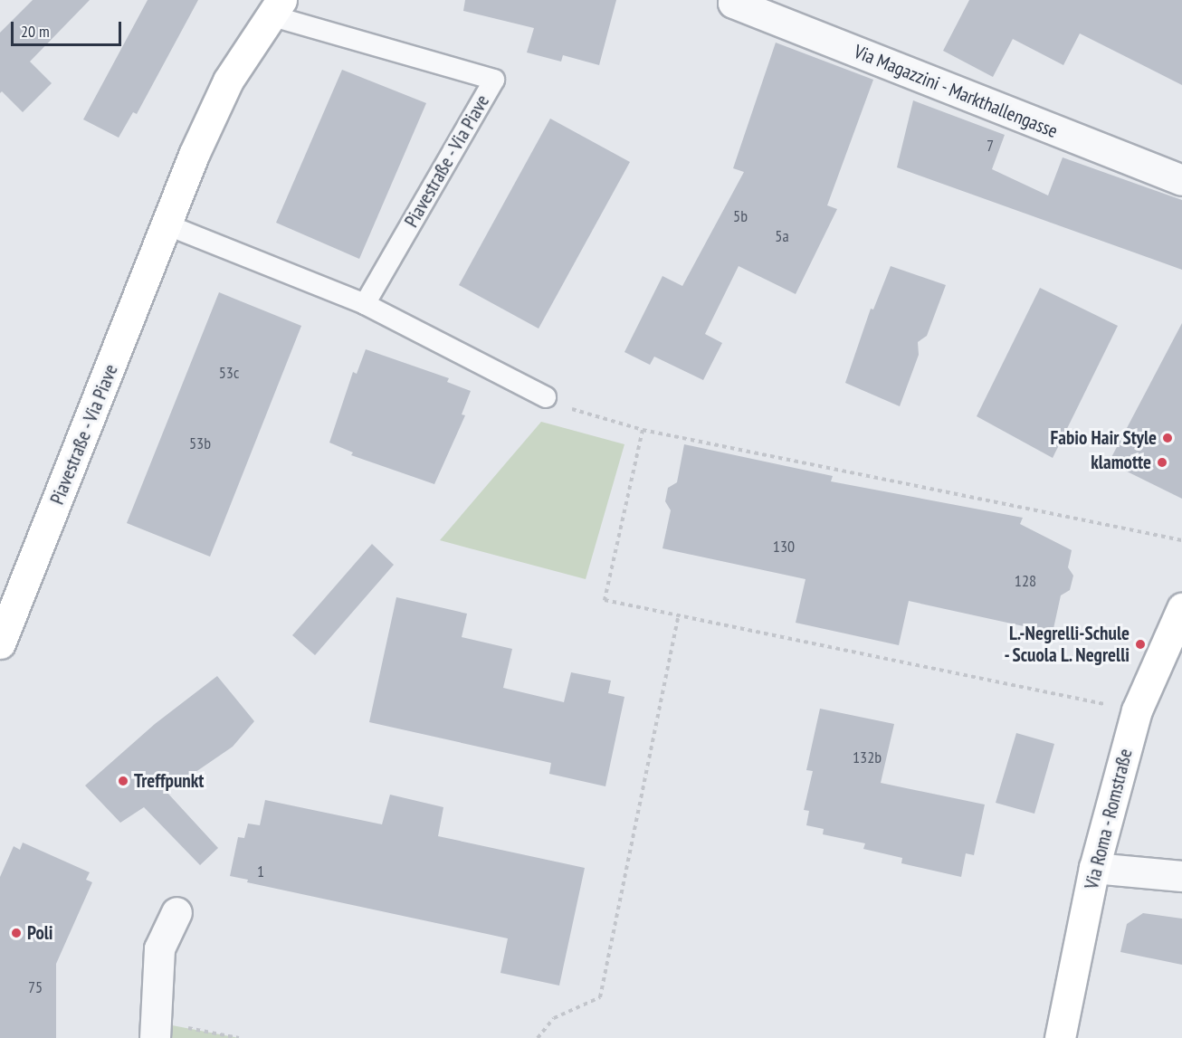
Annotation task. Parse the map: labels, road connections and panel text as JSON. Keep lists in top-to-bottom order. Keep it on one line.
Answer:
{"streets":{"main road":["Piavestraße - Via Piave","Via Roma - Romstraße"],"street":["Via Magazzini - Markthallengasse"]},"places":["Fabio Hair Style","klamotte","L.-Negrelli-Schule - Scuola L. Negrelli","Treffpunkt","Poli"],"house_numbers":["7","5b","5a","53c","53b","130","128","132b","1","75"],"scale_bar":"20 m"}
